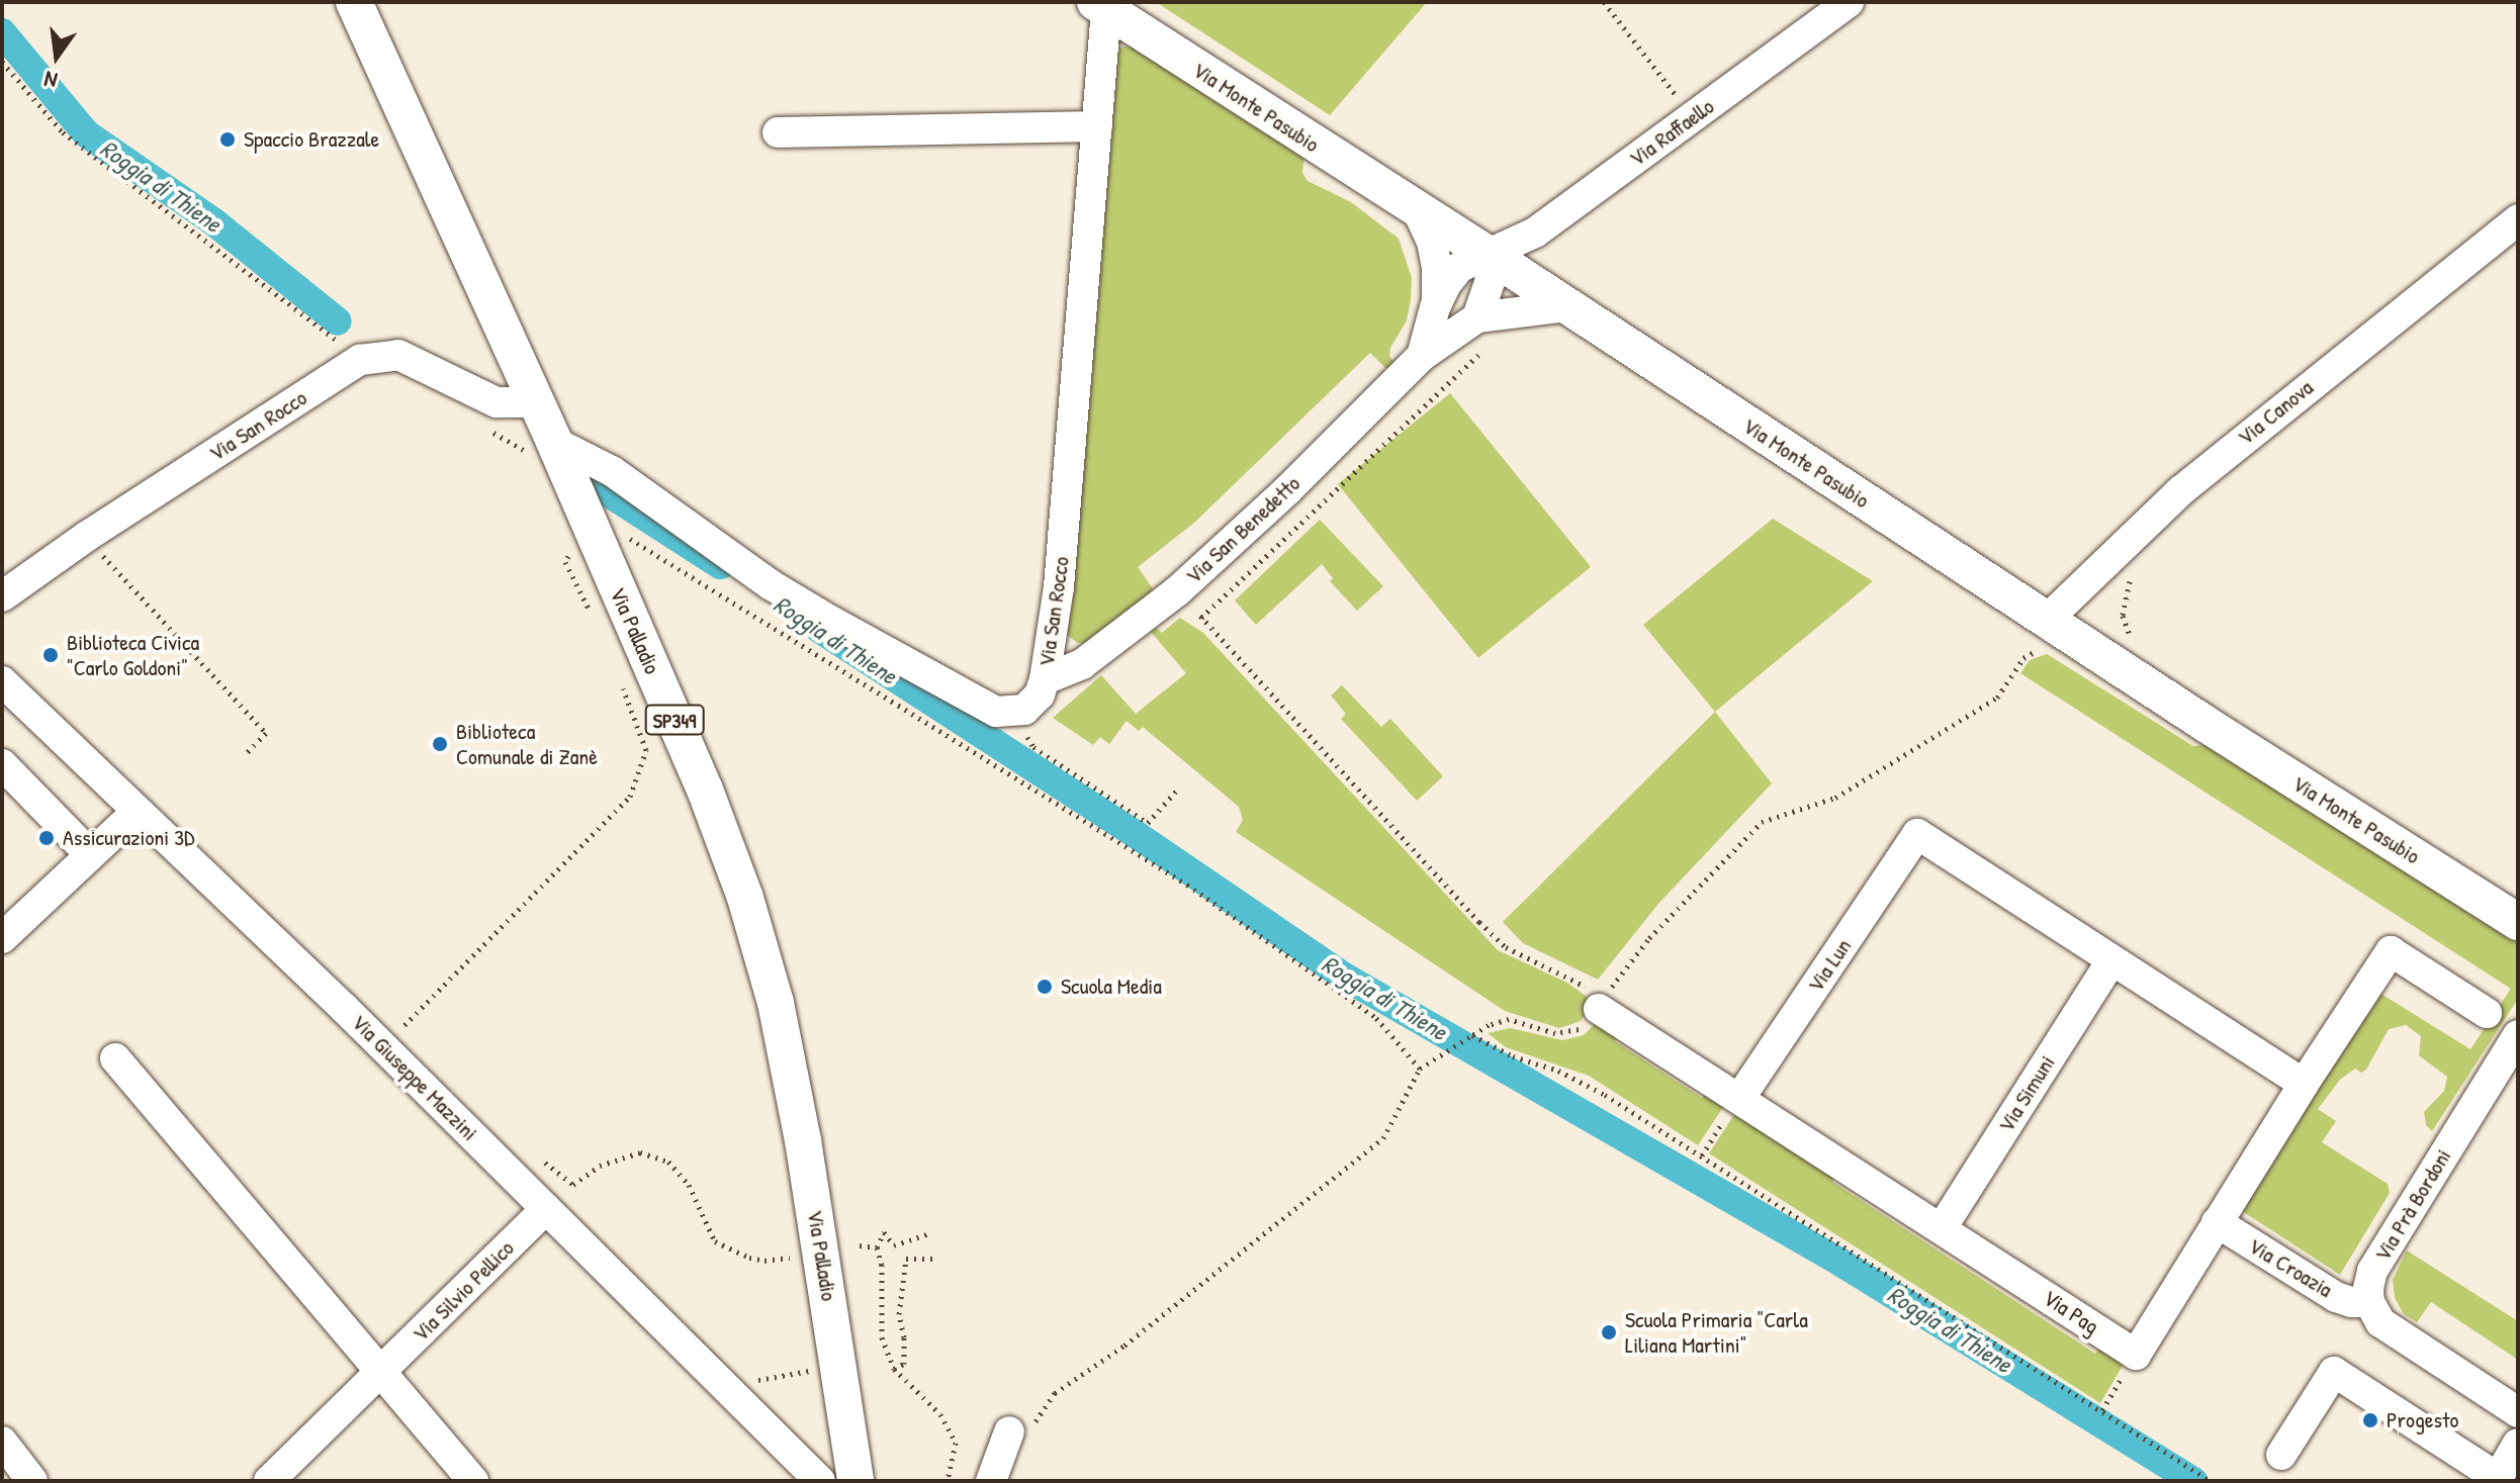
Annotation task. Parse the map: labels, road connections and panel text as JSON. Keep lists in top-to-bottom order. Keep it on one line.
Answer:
{"streets":{"main road":["Via Monte Pasubio","Via Palladio","SP349"],"street":["Via Raffaello","Via Canova","Via San Rocco","Via San Benedetto","Via Lun","Via Giuseppe Mazzini","Via Simuni","Via Prà Bordoni","Via Croazia","Via Silvio Pellico","Via Pag"]},"crossings":[["Via Monte Pasubio","Via Raffaello"],["Via Monte Pasubio","Via Canova"],["Via Monte Pasubio","Via San Rocco"],["Via Monte Pasubio","Via San Benedetto"],["Via Raffaello","Via San Benedetto"],["Via San Rocco","Via San Benedetto"],["Via San Rocco","Via Palladio"],["Via Lun","Via Simuni"],["Via Lun","Via Pag"],["Via Giuseppe Mazzini","Via Silvio Pellico"],["Via Simuni","Via Pag"],["Via Prà Bordoni","Via Croazia"]],"water":["Roggia di Thiene"],"places":["Spaccio Brazzale","Biblioteca Civica \"Carlo Goldoni\"","Biblioteca Comunale di Zanè","Assicurazioni 3D","Scuola Media","Scuola Primaria \"Carla Liliana Martini\"","Progesto"],"north":"bottom"}
